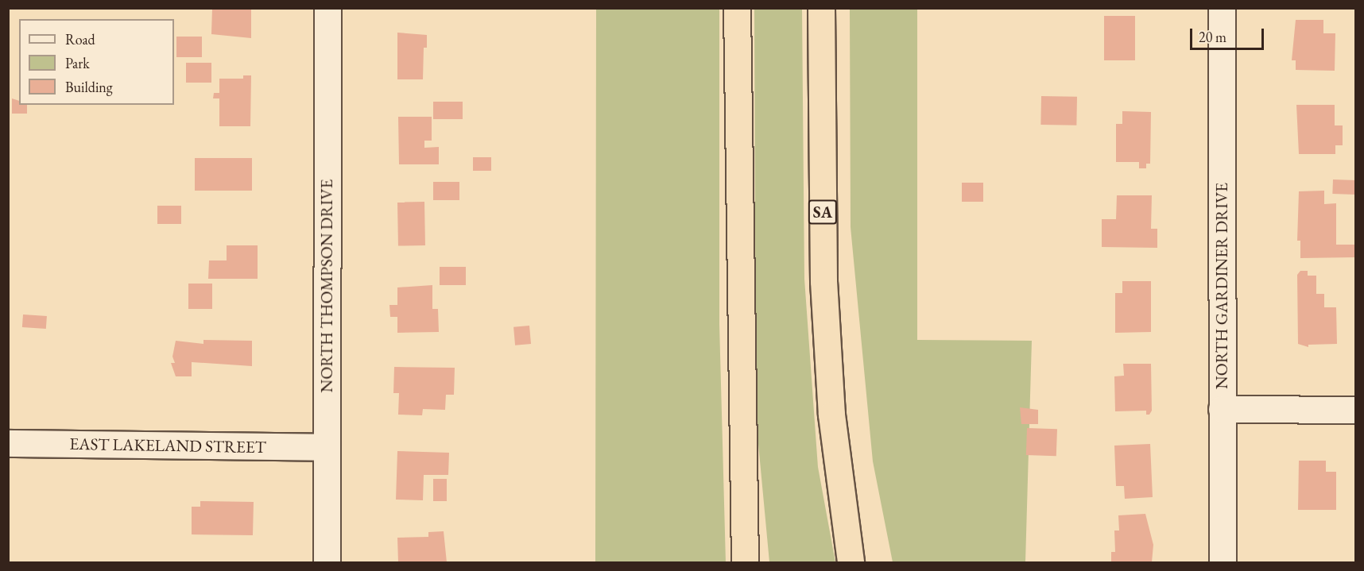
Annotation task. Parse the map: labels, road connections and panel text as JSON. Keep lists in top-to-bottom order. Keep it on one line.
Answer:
{"streets":{"highway":["SA"],"street":["NORTH THOMPSON DRIVE","NORTH GARDINER DRIVE","EAST LAKELAND STREET"]},"crossings":[["NORTH THOMPSON DRIVE","EAST LAKELAND STREET"]],"legend":["Road","Park","Building"],"scale_bar":"20 m"}
